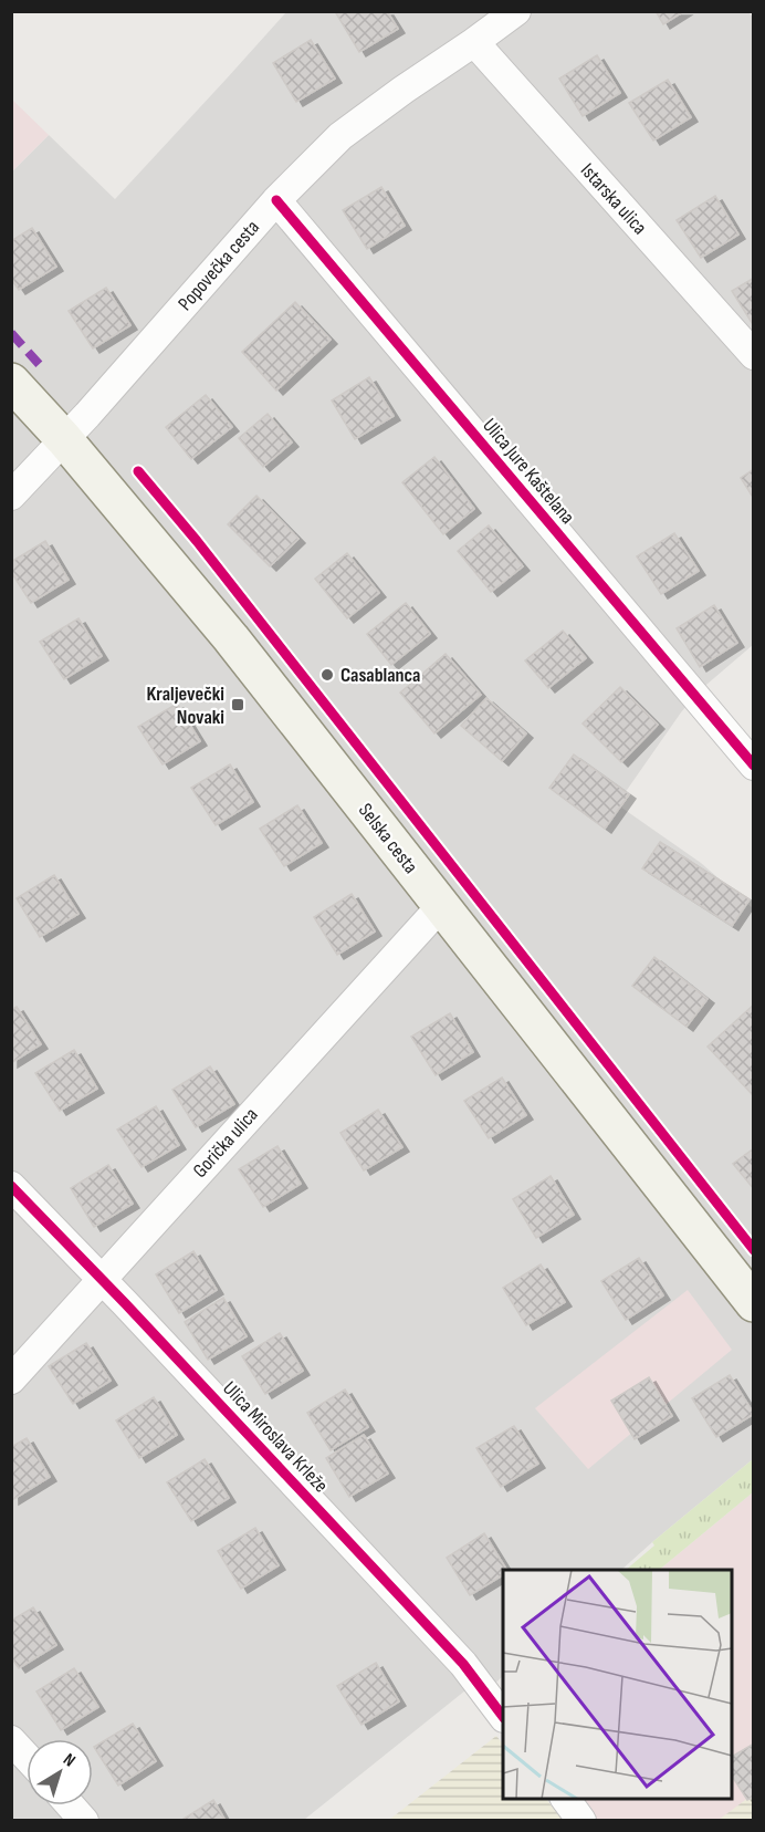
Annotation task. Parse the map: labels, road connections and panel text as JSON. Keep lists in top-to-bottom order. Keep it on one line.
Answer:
{"streets":{"main road":["Selska cesta"],"street":["Istarska ulica","Popovečka cesta","Ulica Jure Kaštelana","Gorička ulica","Ulica Miroslava Krleže"]},"crossings":[["Istarska ulica","Popovečka cesta"],["Popovečka cesta","Ulica Jure Kaštelana"],["Popovečka cesta","Selska cesta"],["Selska cesta","Gorička ulica"],["Gorička ulica","Ulica Miroslava Krleže"]],"places":{"other":["Casablanca"],"transit":["Kraljevečki Novaki"]},"north":"top right"}
